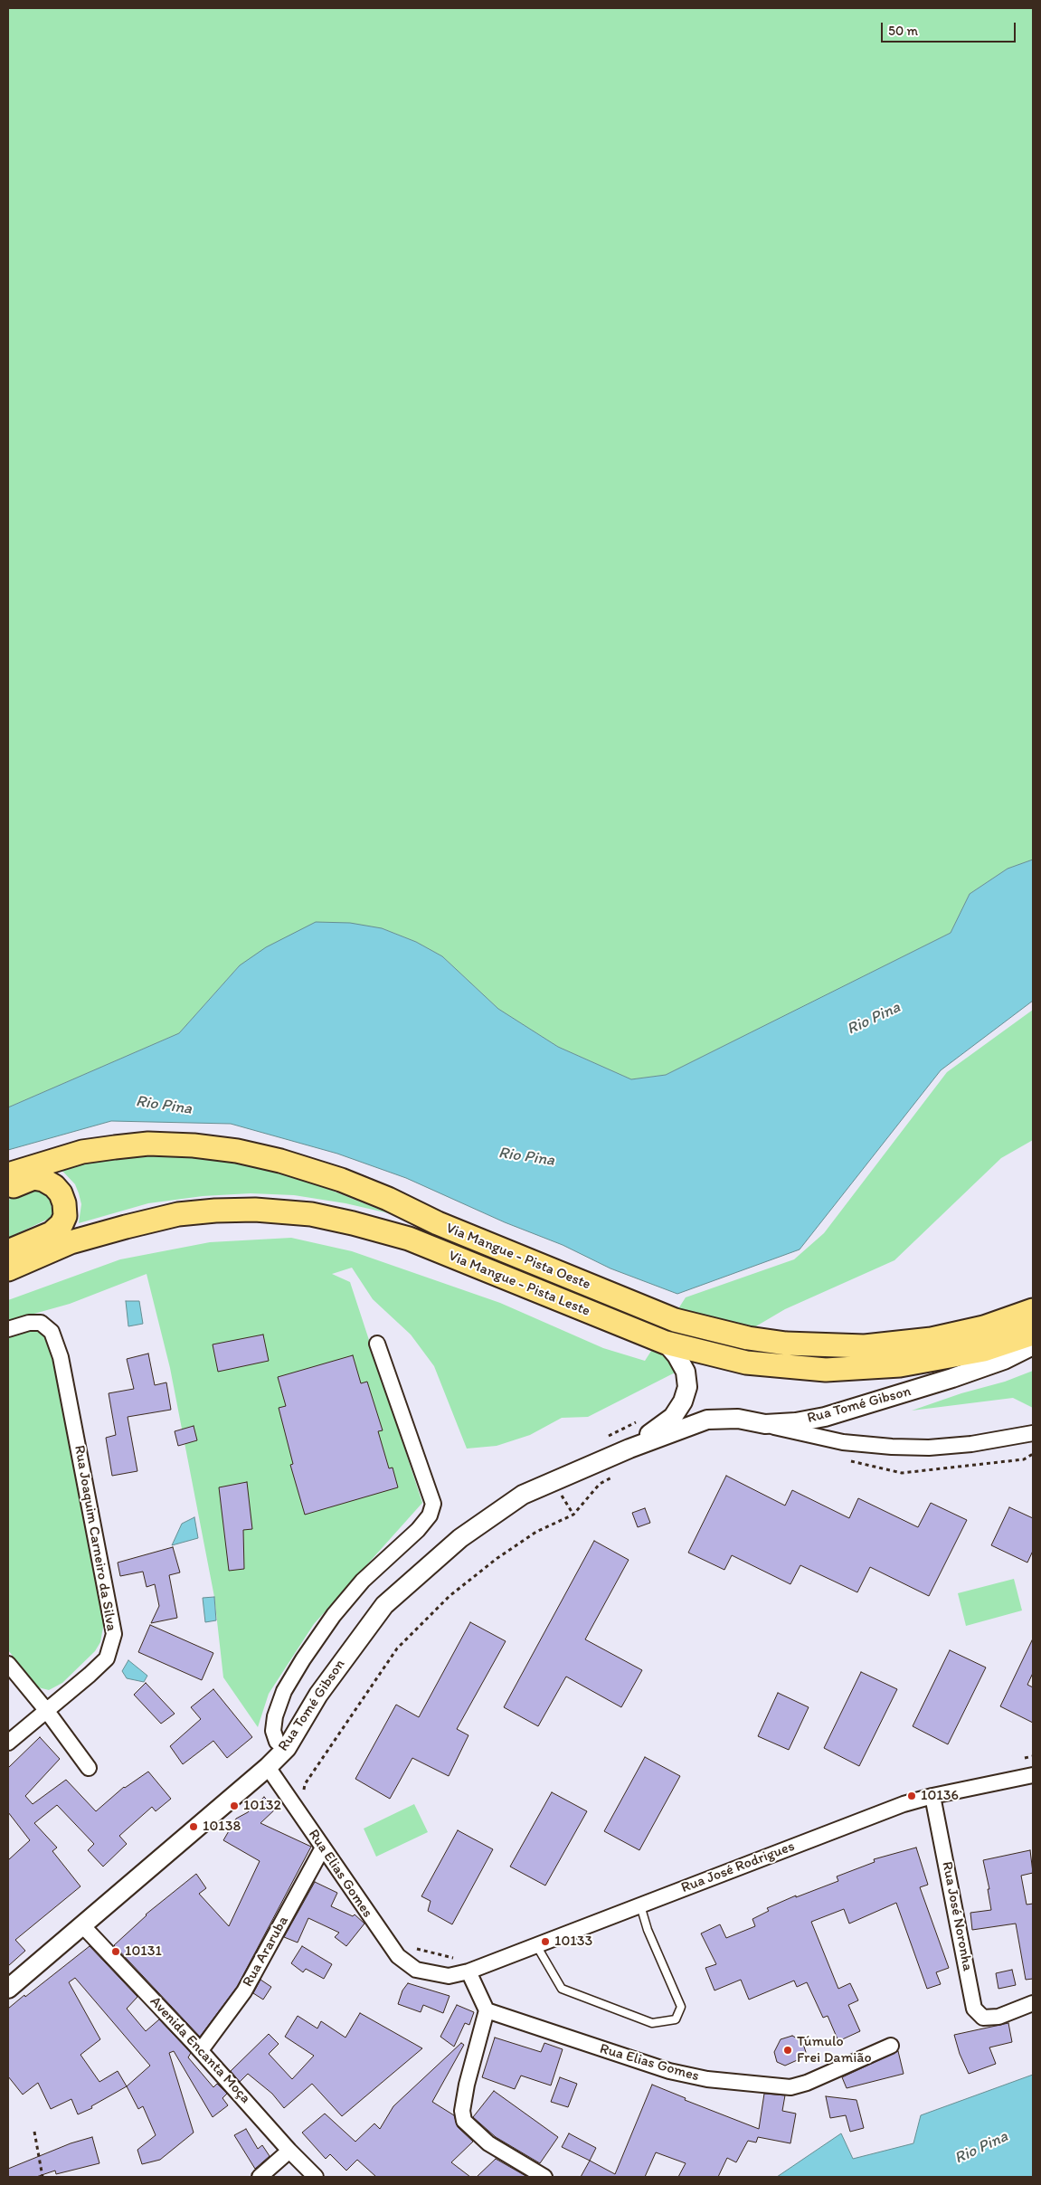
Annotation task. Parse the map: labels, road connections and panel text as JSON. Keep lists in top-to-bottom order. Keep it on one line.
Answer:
{"streets":{"main road":["Via Mangue - Pista Oeste","Via Mangue - Pista Leste"],"street":["Rua Tomé Gibson","Rua Joaquim Carneiro da Silva","Rua José Rodrigues","Rua Elias Gomes","Rua José Noronha","Rua Araruba","Avenida Encanta Moça"]},"crossings":[["Via Mangue - Pista Leste","Rua Tomé Gibson"],["Rua Tomé Gibson","Rua Elias Gomes"],["Rua Tomé Gibson","Avenida Encanta Moça"],["Rua José Rodrigues","Rua Elias Gomes"],["Rua José Rodrigues","Rua José Noronha"],["Rua Elias Gomes","Rua Araruba"],["Rua Araruba","Avenida Encanta Moça"]],"water":["Rio Pina"],"places":["10136","10132","10138","10133","10131","Túmulo Frei Damião"],"scale_bar":"50 m"}
